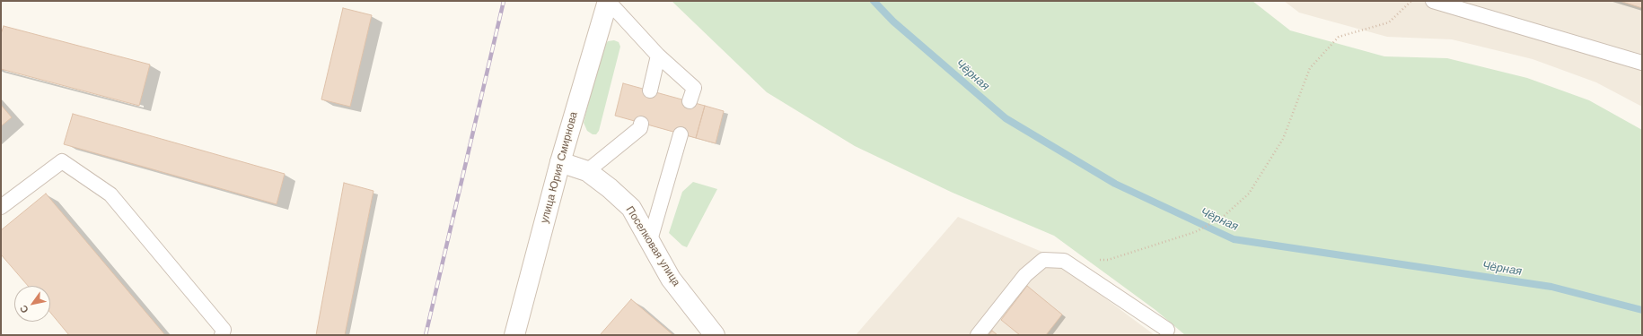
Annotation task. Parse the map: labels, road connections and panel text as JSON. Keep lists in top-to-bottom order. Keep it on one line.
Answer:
{"streets":{"main road":["улица Юрия Смирнова","Поселковая улица"]},"crossings":[["улица Юрия Смирнова","Поселковая улица"]],"water":["Чёрная"],"north":"bottom left"}
